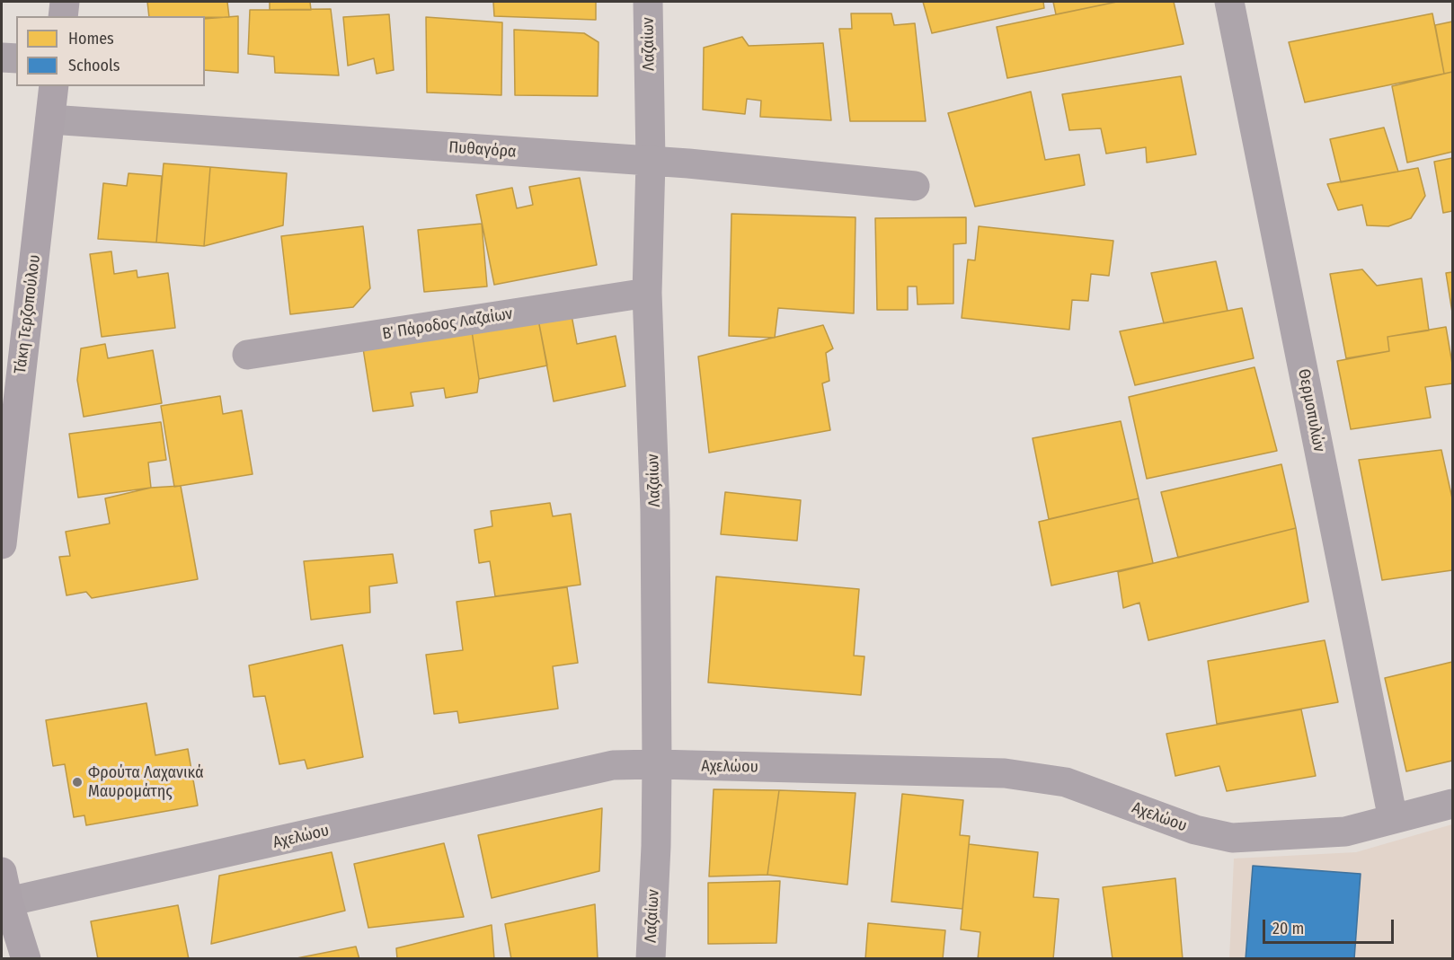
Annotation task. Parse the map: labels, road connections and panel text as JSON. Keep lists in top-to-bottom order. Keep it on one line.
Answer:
{"streets":{"main road":["Τάκη Τερζοπούλου"],"street":["Λαζαίων","Πυθαγόρα","Β΄ Πάροδος Λαζαίων","Θερμοπυλών","Αχελώου"]},"crossings":[["Λαζαίων","Πυθαγόρα"],["Λαζαίων","Β΄ Πάροδος Λαζαίων"],["Λαζαίων","Αχελώου"],["Πυθαγόρα","Τάκη Τερζοπούλου"],["Θερμοπυλών","Αχελώου"]],"places":["Φρούτα Λαχανικά Μαυρομάτης"],"legend":["Homes","Schools"],"scale_bar":"20 m"}
